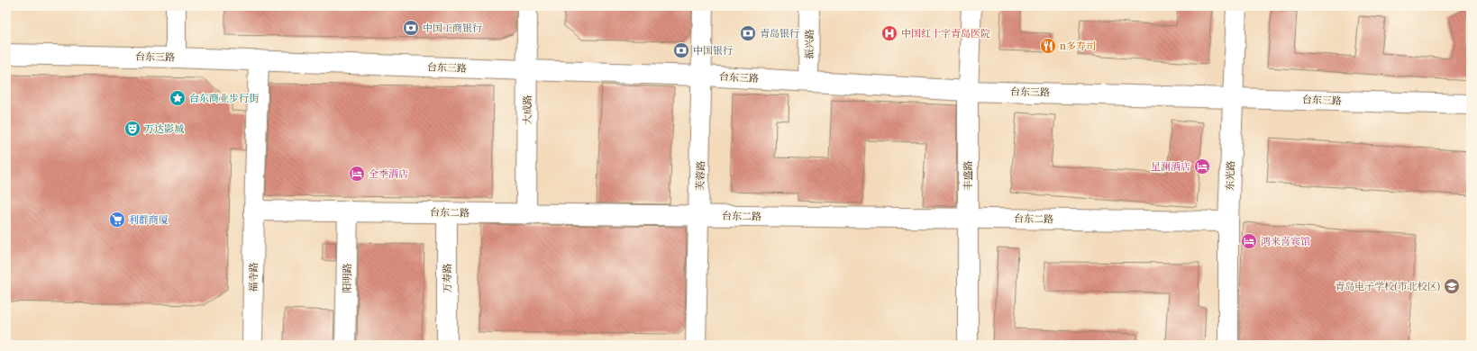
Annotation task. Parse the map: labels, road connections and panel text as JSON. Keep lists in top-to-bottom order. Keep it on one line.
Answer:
{"streets":{"street":["振兴路","台东三路","大成路","芙蓉路","丰盛路","东光路","台东二路","福寺路","阳明路","万寿路"]},"crossings":[["振兴路","台东三路"],["台东三路","大成路"],["台东三路","芙蓉路"],["台东三路","丰盛路"],["台东三路","东光路"],["台东三路","福寺路"],["大成路","台东二路"],["芙蓉路","台东二路"],["丰盛路","台东二路"],["东光路","台东二路"],["台东二路","福寺路"],["台东二路","阳明路"],["台东二路","万寿路"]],"places":{"bank":["中国工商银行","青岛银行","中国银行"],"hospital":["中国红十字青岛医院"],"restaurant":["n多寿司"],"place":["台东商业步行街"],"theatre":["万达影城"],"hotel":["星澜酒店","全季酒店","鸿来喜宾馆"],"supermarket":["利群商厦"],"school or university":["青岛电子学校(市北校区)"]}}
